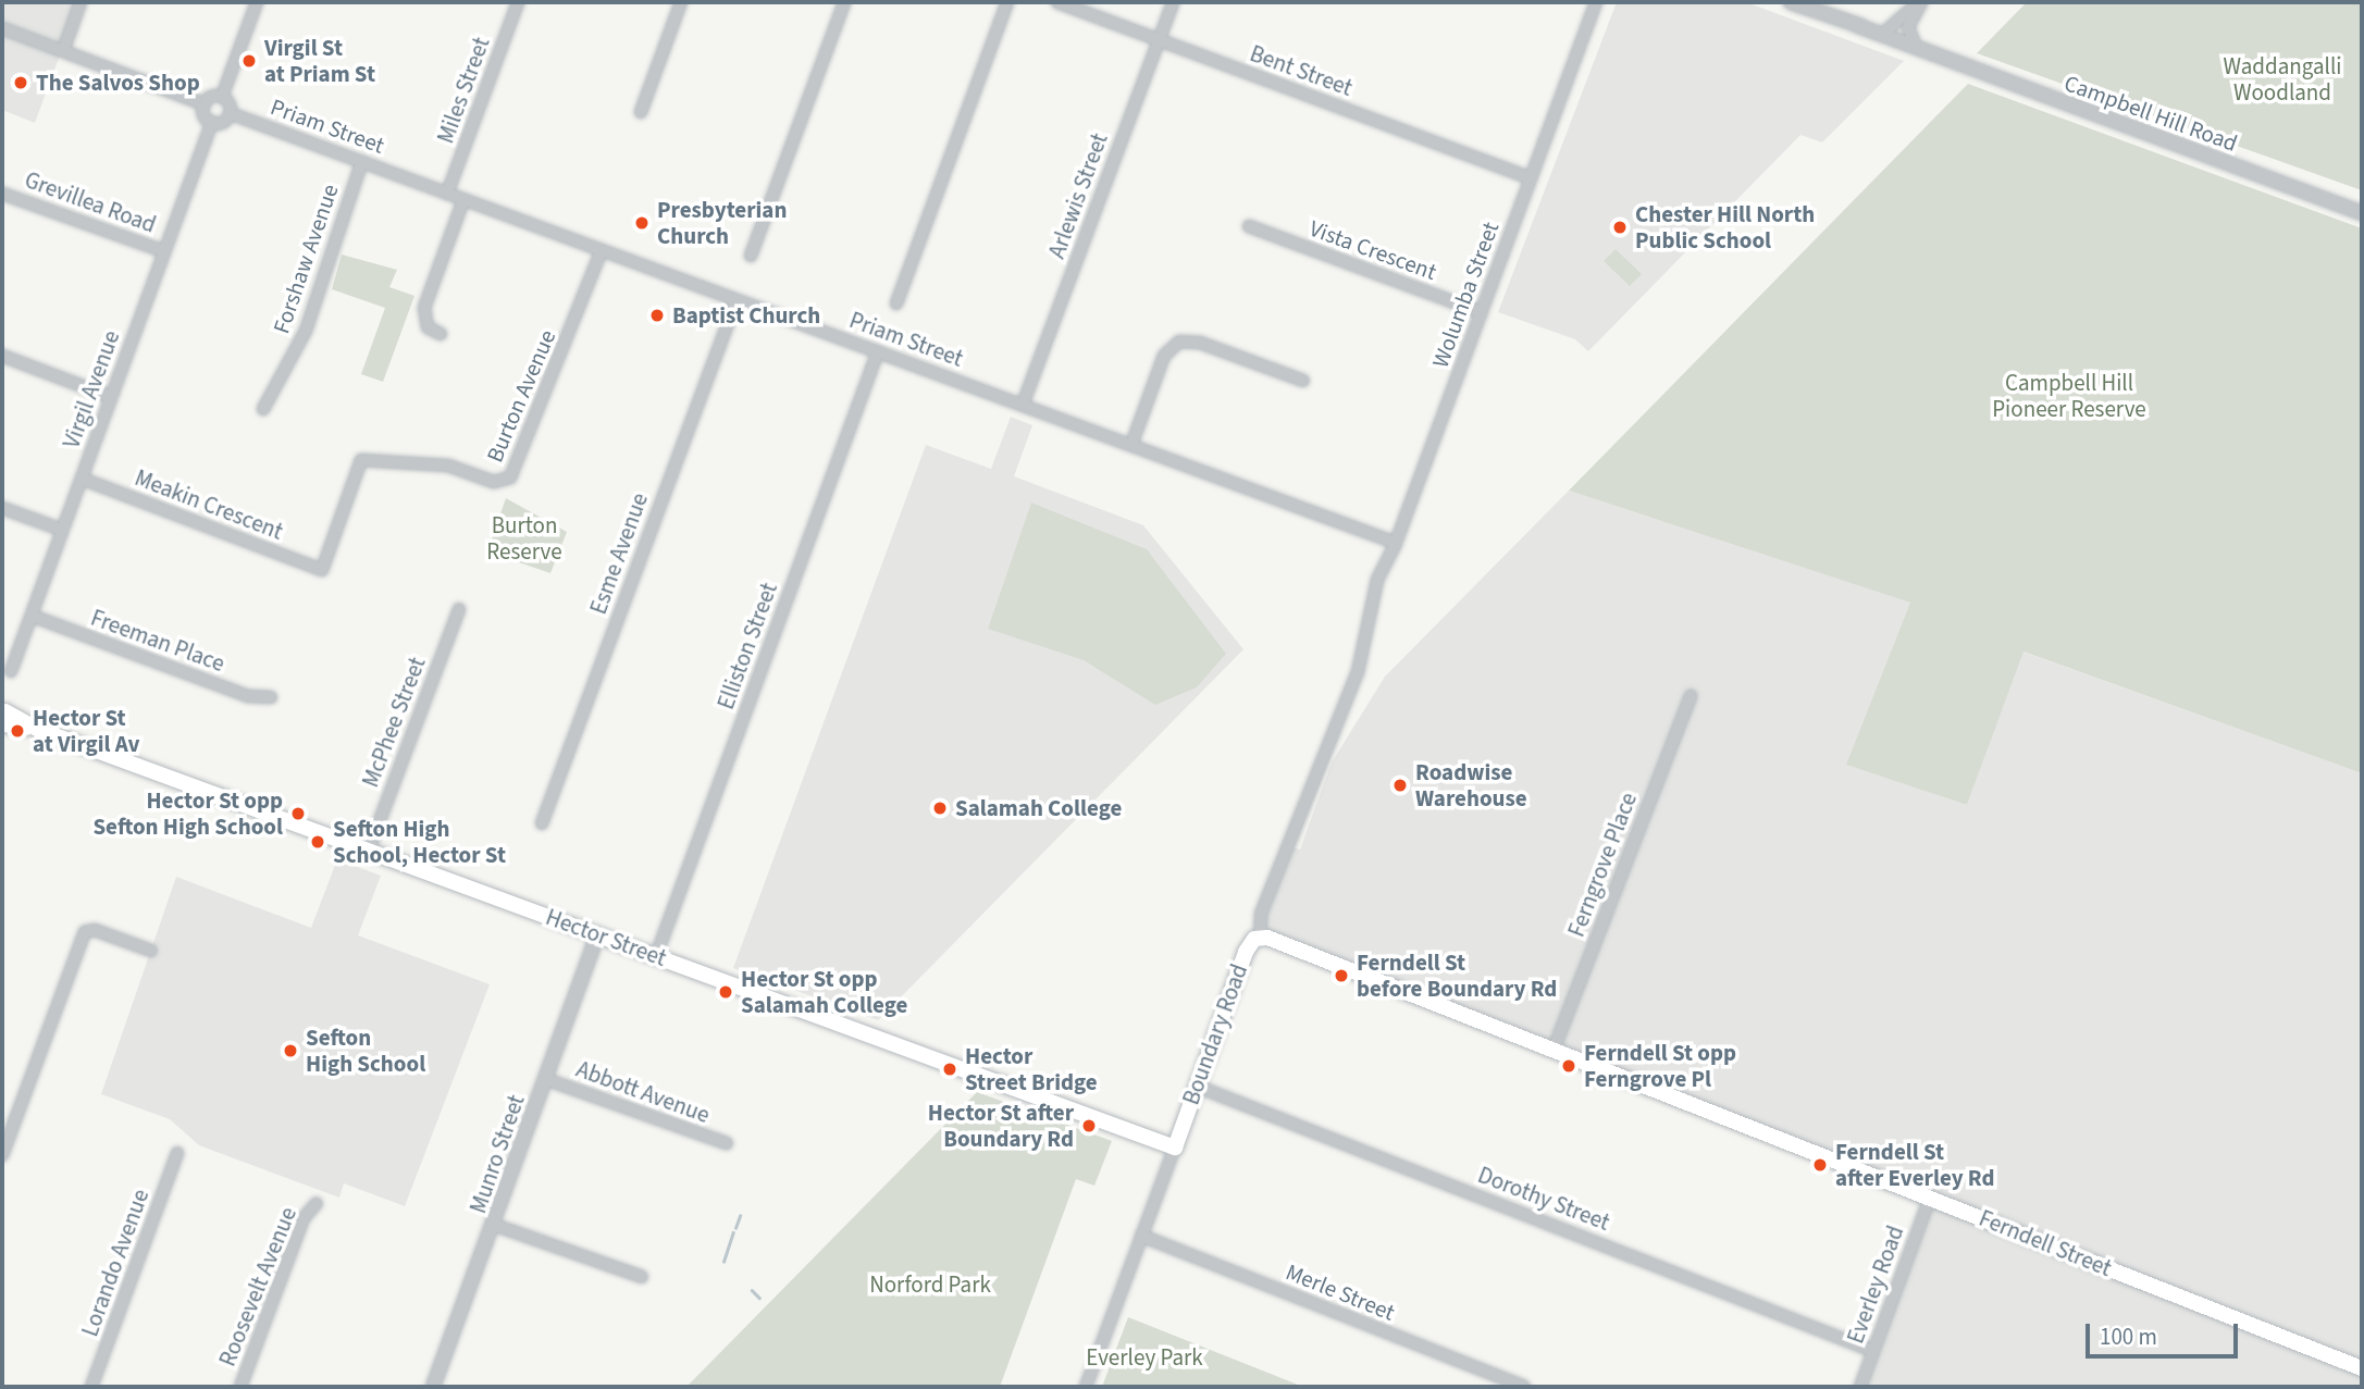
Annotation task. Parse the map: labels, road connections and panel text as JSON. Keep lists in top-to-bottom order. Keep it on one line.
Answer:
{"streets":{"main road":["Hector Street","Boundary Road","Ferndell Street"],"street":["Bent Street","Miles Street","Campbell Hill Road","Priam Street","Arlewis Street","Grevillea Road","Vista Crescent","Forshaw Avenue","Wolumba Street","Virgil Avenue","Burton Avenue","Meakin Crescent","Esme Avenue","Freeman Place","Elliston Street","McPhee Street","Ferngrove Place","Abbott Avenue","Munro Street","Dorothy Street","Lorando Avenue","Everley Road","Roosevelt Avenue","Merle Street"]},"crossings":[["Bent Street","Arlewis Street"],["Bent Street","Wolumba Street"],["Miles Street","Priam Street"],["Priam Street","Arlewis Street"],["Priam Street","Forshaw Avenue"],["Priam Street","Wolumba Street"],["Priam Street","Virgil Avenue"],["Priam Street","Burton Avenue"],["Priam Street","Esme Avenue"],["Priam Street","Elliston Street"],["Grevillea Road","Virgil Avenue"],["Vista Crescent","Wolumba Street"],["Wolumba Street","Boundary Road"],["Virgil Avenue","Meakin Crescent"],["Virgil Avenue","Freeman Place"],["Burton Avenue","Meakin Crescent"],["Elliston Street","Hector Street"],["McPhee Street","Hector Street"],["Ferngrove Place","Ferndell Street"],["Hector Street","Boundary Road"],["Hector Street","Munro Street"],["Boundary Road","Dorothy Street"],["Boundary Road","Ferndell Street"],["Boundary Road","Merle Street"],["Abbott Avenue","Munro Street"],["Dorothy Street","Everley Road"],["Ferndell Street","Everley Road"]],"parks":["Waddangalli Woodland","Campbell Hill Pioneer Reserve","Burton Reserve","Norford Park","Everley Park"],"places":["Virgil St at Priam St","The Salvos Shop","Presbyterian Church","Chester Hill North Public School","Baptist Church","Hector St at Virgil Av","Roadwise Warehouse","Salamah College","Hector St opp Sefton High School","Sefton High School, Hector St","Ferndell St before Boundary Rd","Hector St opp Salamah College","Sefton High School","Ferndell St opp Ferngrove Pl","Hector Street Bridge","Hector St after Boundary Rd","Ferndell St after Everley Rd"],"scale_bar":"100 m"}
